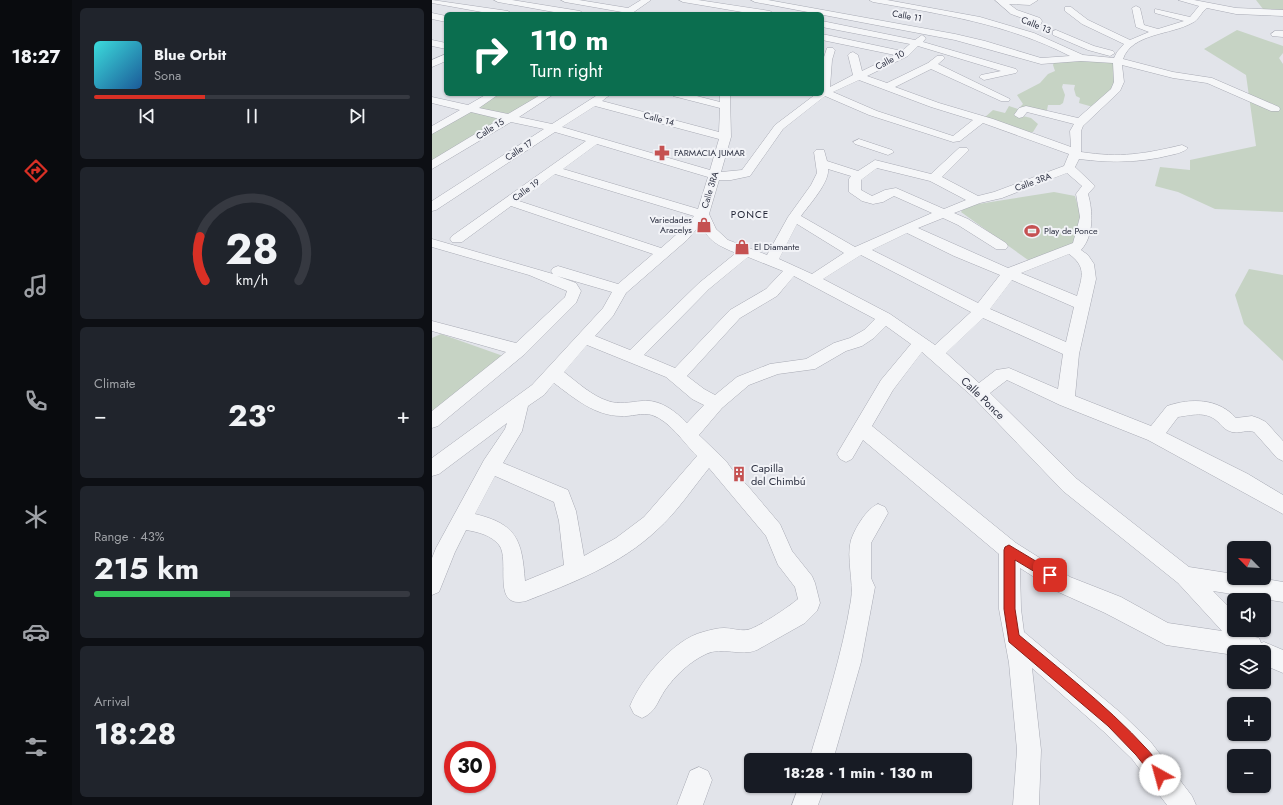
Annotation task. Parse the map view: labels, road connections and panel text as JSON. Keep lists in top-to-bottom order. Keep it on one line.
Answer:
{"streets":{"street":["Calle 13","Calle 10","Calle 14","Calle 15","Calle 17","Calle 3RA","Calle 19","Calle Ponce"]},"crossings":[["Calle 10","Calle 15"],["Calle 10","Calle 17"],["Calle 10","Calle 3RA"],["Calle 10","Calle 19"],["Calle 14","Calle 17"],["Calle 14","Calle 3RA"],["Calle 3RA","Calle Ponce"]],"districts":["PONCE"],"places":{"pharmacy":["FARMACIA JUMAR"],"shop":["Variedades Aracelys","El Diamante"],"sports":["Play de Ponce"],"building":["Capilla del Chimbú"]},"north":"top left","page":{"tabs":"18:27","turn":["110 m","Turn right"],"song":["Blue Orbit","Sona"],"tile":["Climate",["Range · 43%","215 km"],["Arrival","18:28"]],"heat":["−","23°","+"],"map_buttons":["+","−"],"limit":"30","trip":"18:28 · 1 min · 130 m","gauge":["28","km/h"]}}
